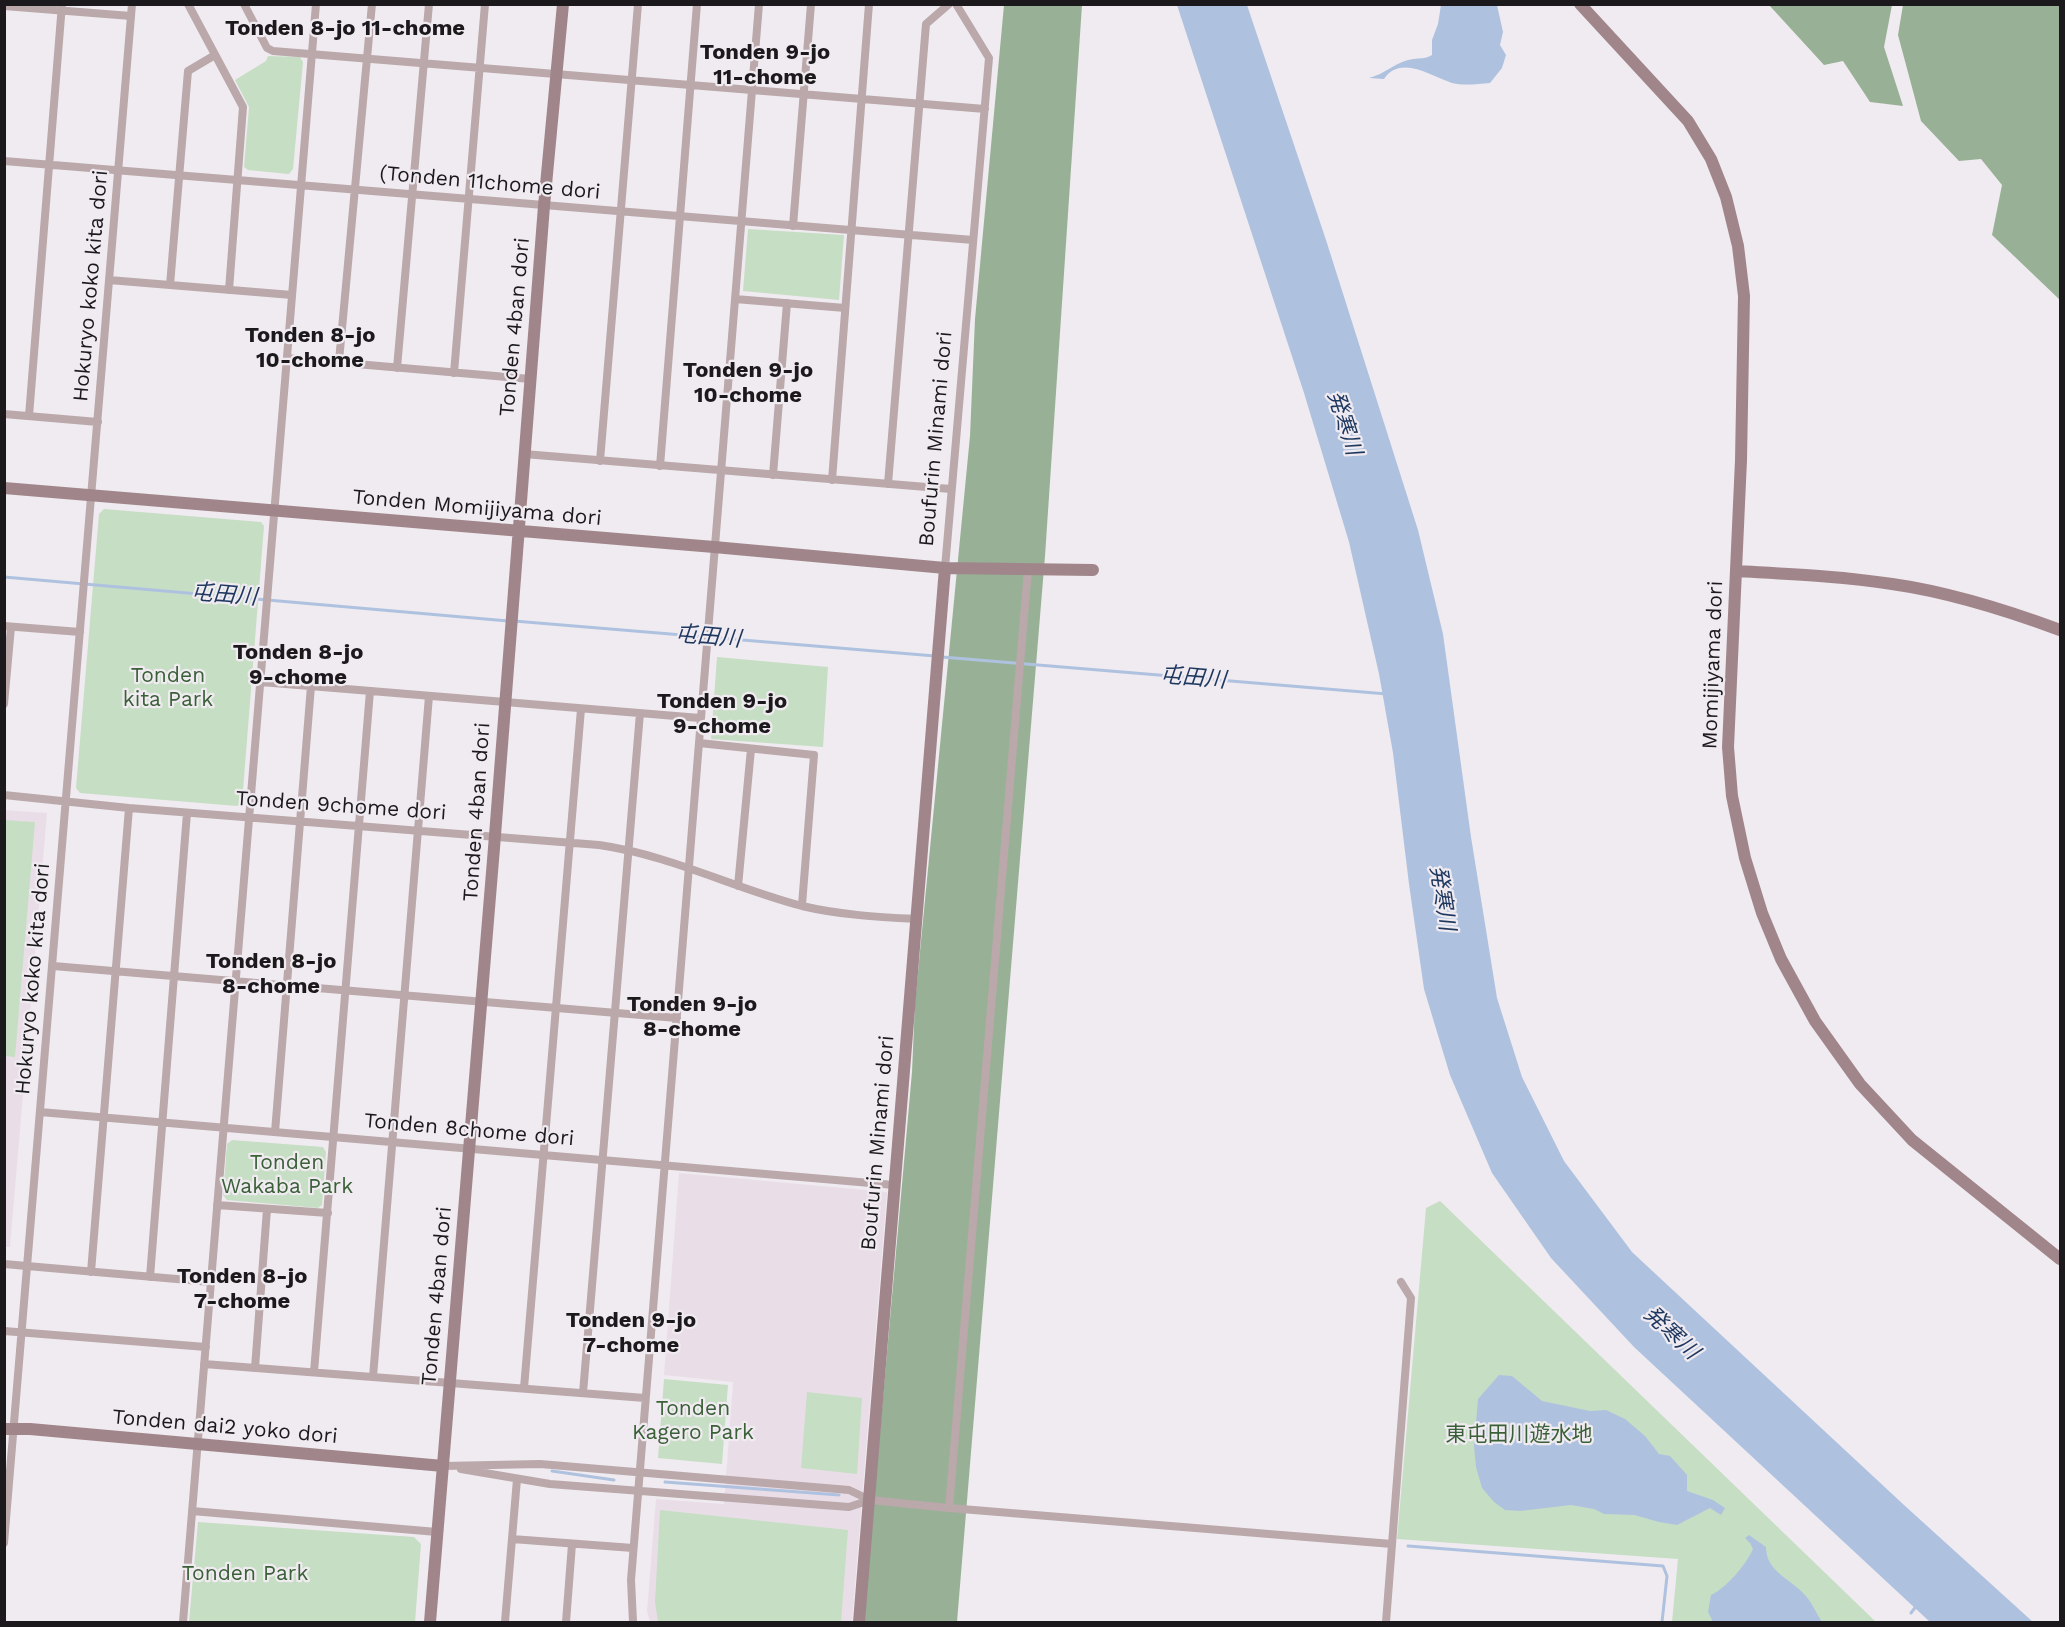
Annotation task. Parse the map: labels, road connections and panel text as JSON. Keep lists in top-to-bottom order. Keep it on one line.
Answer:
{"streets":{"street":["(Tonden 11chome dori","Hokuryo koko kita dori","Tonden 4ban dori","Boufurin Minami dori","Tonden Momijiyama dori","Momijiyama dori","Tonden 9chome dori","Tonden 8chome dori","Tonden dai2 yoko dori"]},"crossings":[["(Tonden 11chome dori","Hokuryo koko kita dori"],["(Tonden 11chome dori","Tonden 4ban dori"],["(Tonden 11chome dori","Boufurin Minami dori"],["Hokuryo koko kita dori","Tonden Momijiyama dori"],["Hokuryo koko kita dori","Tonden 9chome dori"],["Hokuryo koko kita dori","Tonden 8chome dori"],["Hokuryo koko kita dori","Tonden dai2 yoko dori"],["Tonden 4ban dori","Tonden Momijiyama dori"],["Tonden 4ban dori","Tonden 9chome dori"],["Tonden 4ban dori","Tonden 8chome dori"],["Tonden 4ban dori","Tonden dai2 yoko dori"],["Boufurin Minami dori","Tonden Momijiyama dori"],["Boufurin Minami dori","Tonden 9chome dori"],["Boufurin Minami dori","Tonden 8chome dori"]],"districts":["Tonden 8-jo 11-chome","Tonden 9-jo 11-chome","Tonden 8-jo 10-chome","Tonden 9-jo 10-chome","Tonden 8-jo 9-chome","Tonden 9-jo 9-chome","Tonden 8-jo 8-chome","Tonden 9-jo 8-chome","Tonden 8-jo 7-chome","Tonden 9-jo 7-chome"],"water":["発寒川","屯田川"],"parks":["Tonden kita Park","Tonden Wakaba Park","Tonden Kagero Park","東屯田川遊水地","Tonden Park"]}
